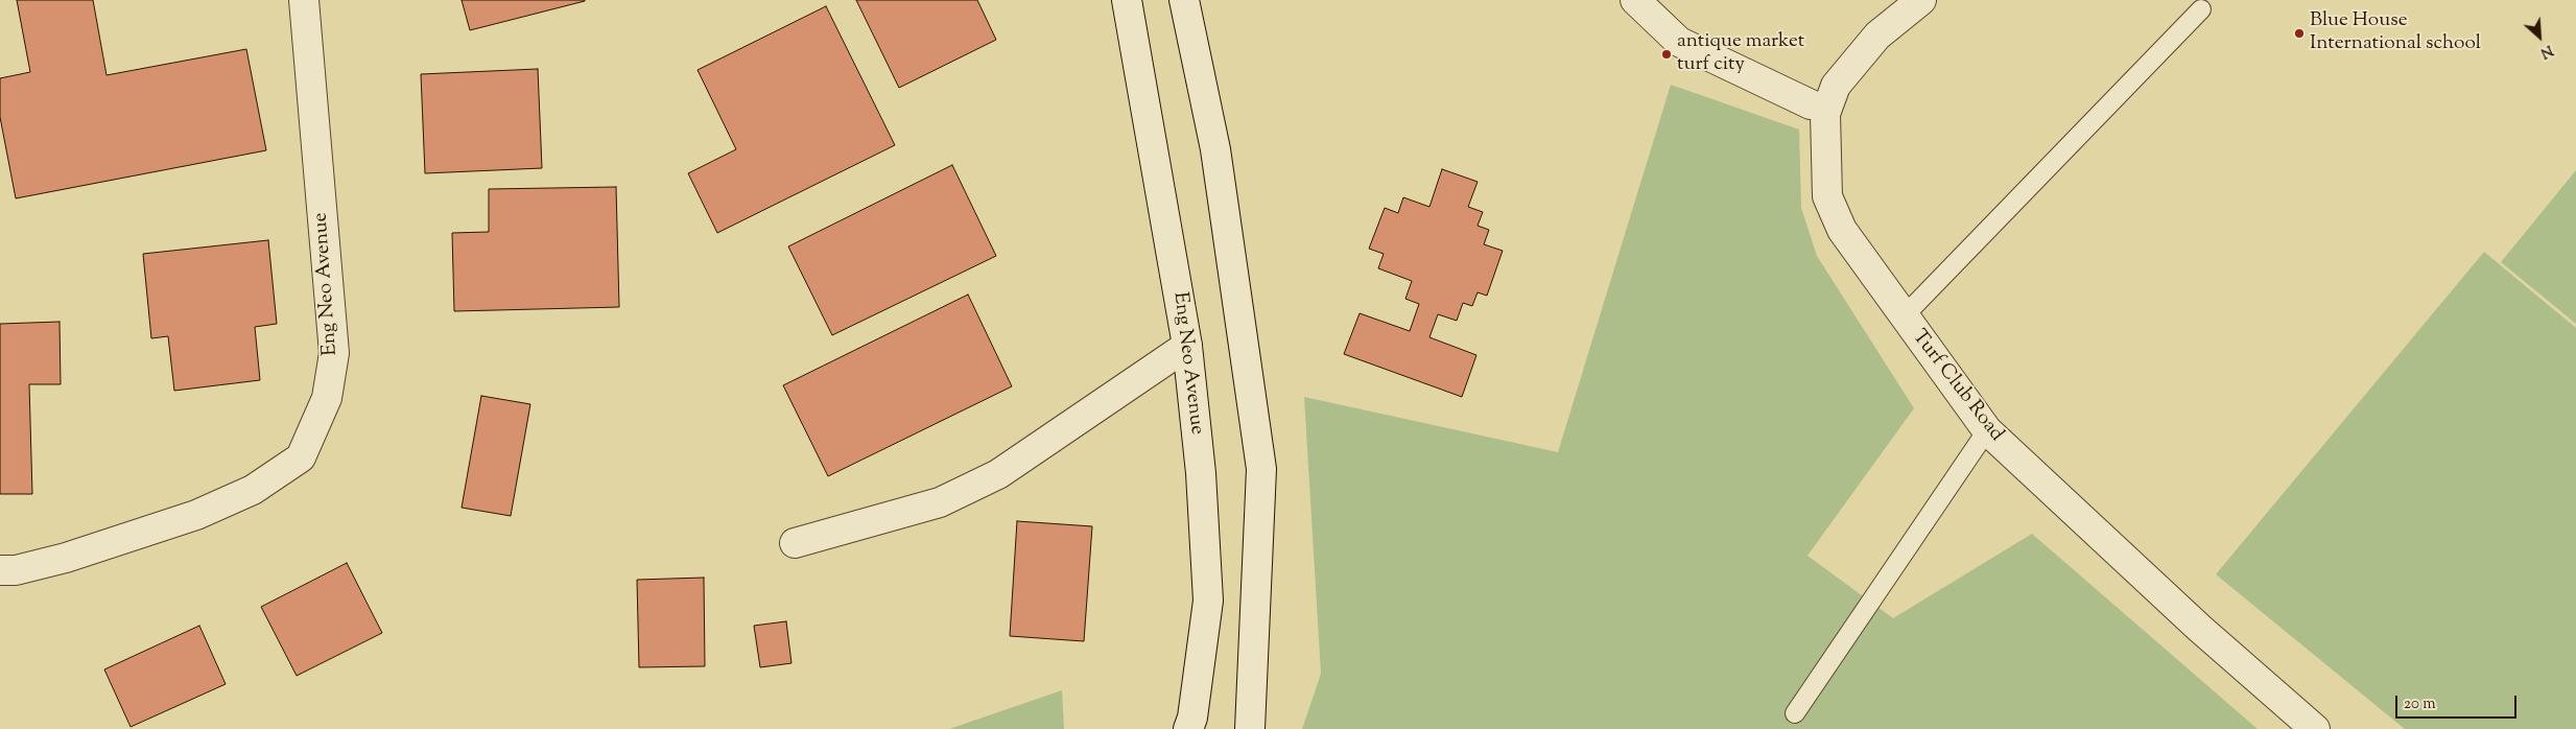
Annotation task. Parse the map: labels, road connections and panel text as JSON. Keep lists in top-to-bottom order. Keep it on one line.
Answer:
{"streets":{"street":["Eng Neo Avenue","Turf Club Road"]},"places":["Blue House International school","antique market turf city"],"scale_bar":"20 m","north":"bottom right"}
